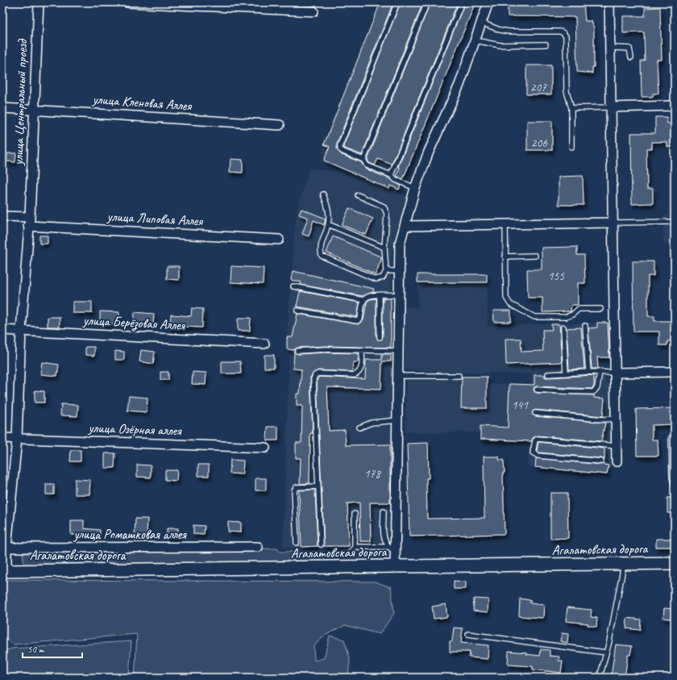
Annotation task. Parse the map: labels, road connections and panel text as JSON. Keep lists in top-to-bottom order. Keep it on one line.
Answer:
{"streets":{"main road":["Агалатовская дорога"],"street":["улица Центральный проезд","улица Кленовая Аллея","улица Липовая Аллея","улица Берёзовая Аллея","улица Озёрная аллея","улица Ромашковая аллея"]},"crossings":[["улица Центральный проезд","улица Кленовая Аллея"],["улица Центральный проезд","улица Липовая Аллея"],["улица Центральный проезд","улица Берёзовая Аллея"],["улица Центральный проезд","улица Озёрная аллея"],["улица Центральный проезд","улица Ромашковая аллея"],["улица Центральный проезд","Агалатовская дорога"]],"house_numbers":["207","206","155","141","178"],"scale_bar":"50 m"}
